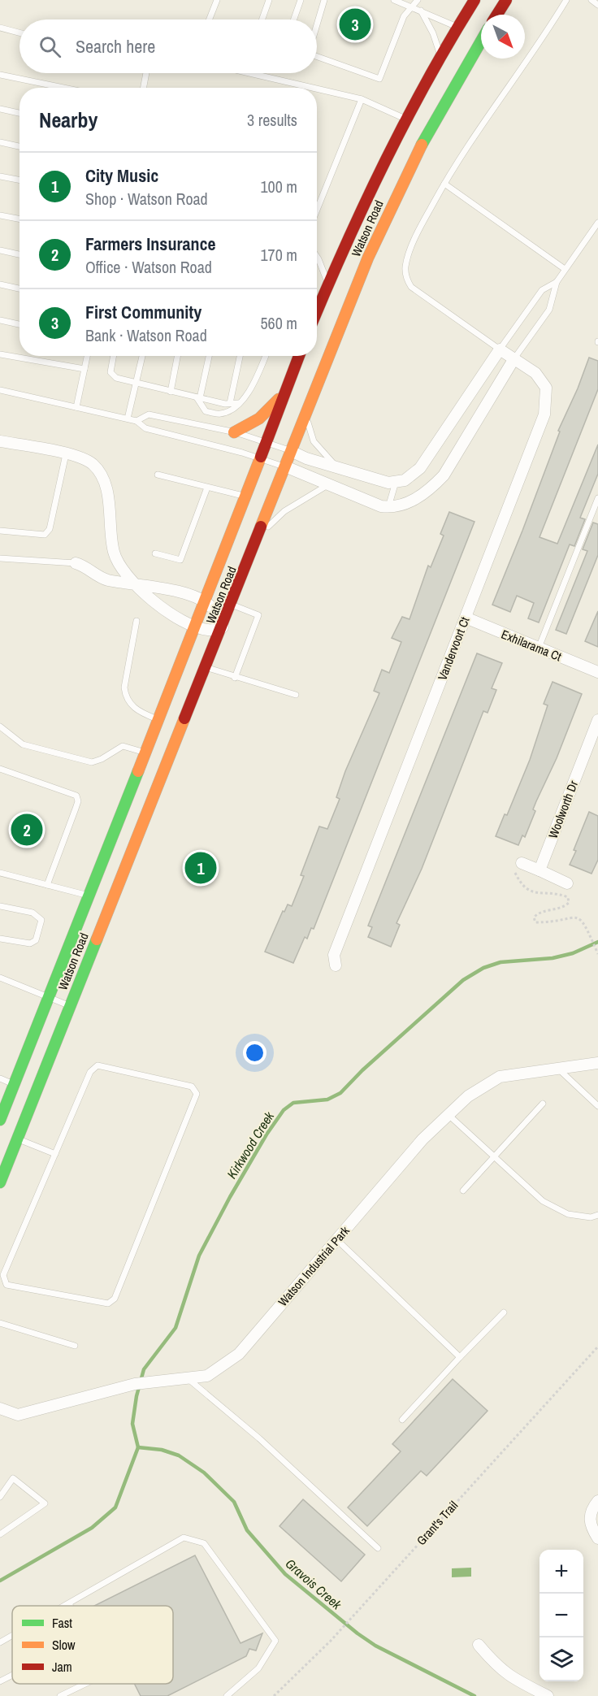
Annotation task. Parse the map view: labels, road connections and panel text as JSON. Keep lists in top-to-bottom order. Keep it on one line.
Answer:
{"streets":{"main road":["Watson Road"],"street":["Exhilarama Ct","Vandervoort Ct","Woolworth Dr","Watson Industrial Park"],"path":["Grant's Trail"]},"crossings":[["Exhilarama Ct","Vandervoort Ct"]],"water":["Kirkwood Creek","Gravois Creek"],"legend":["Fast","Slow","Jam"],"north":"bottom right","page":{"pins":["3","2","1"],"search":"Search here","heading":["Nearby","3 results"],"list":[{"mark":"1","name":"City Music","note":"Shop · Watson Road","value":"100 m"},{"mark":"2","name":"Farmers Insurance","note":"Office · Watson Road","value":"170 m"},{"mark":"3","name":"First Community","note":"Bank · Watson Road","value":"560 m"}],"map_buttons":["+","−"]}}
